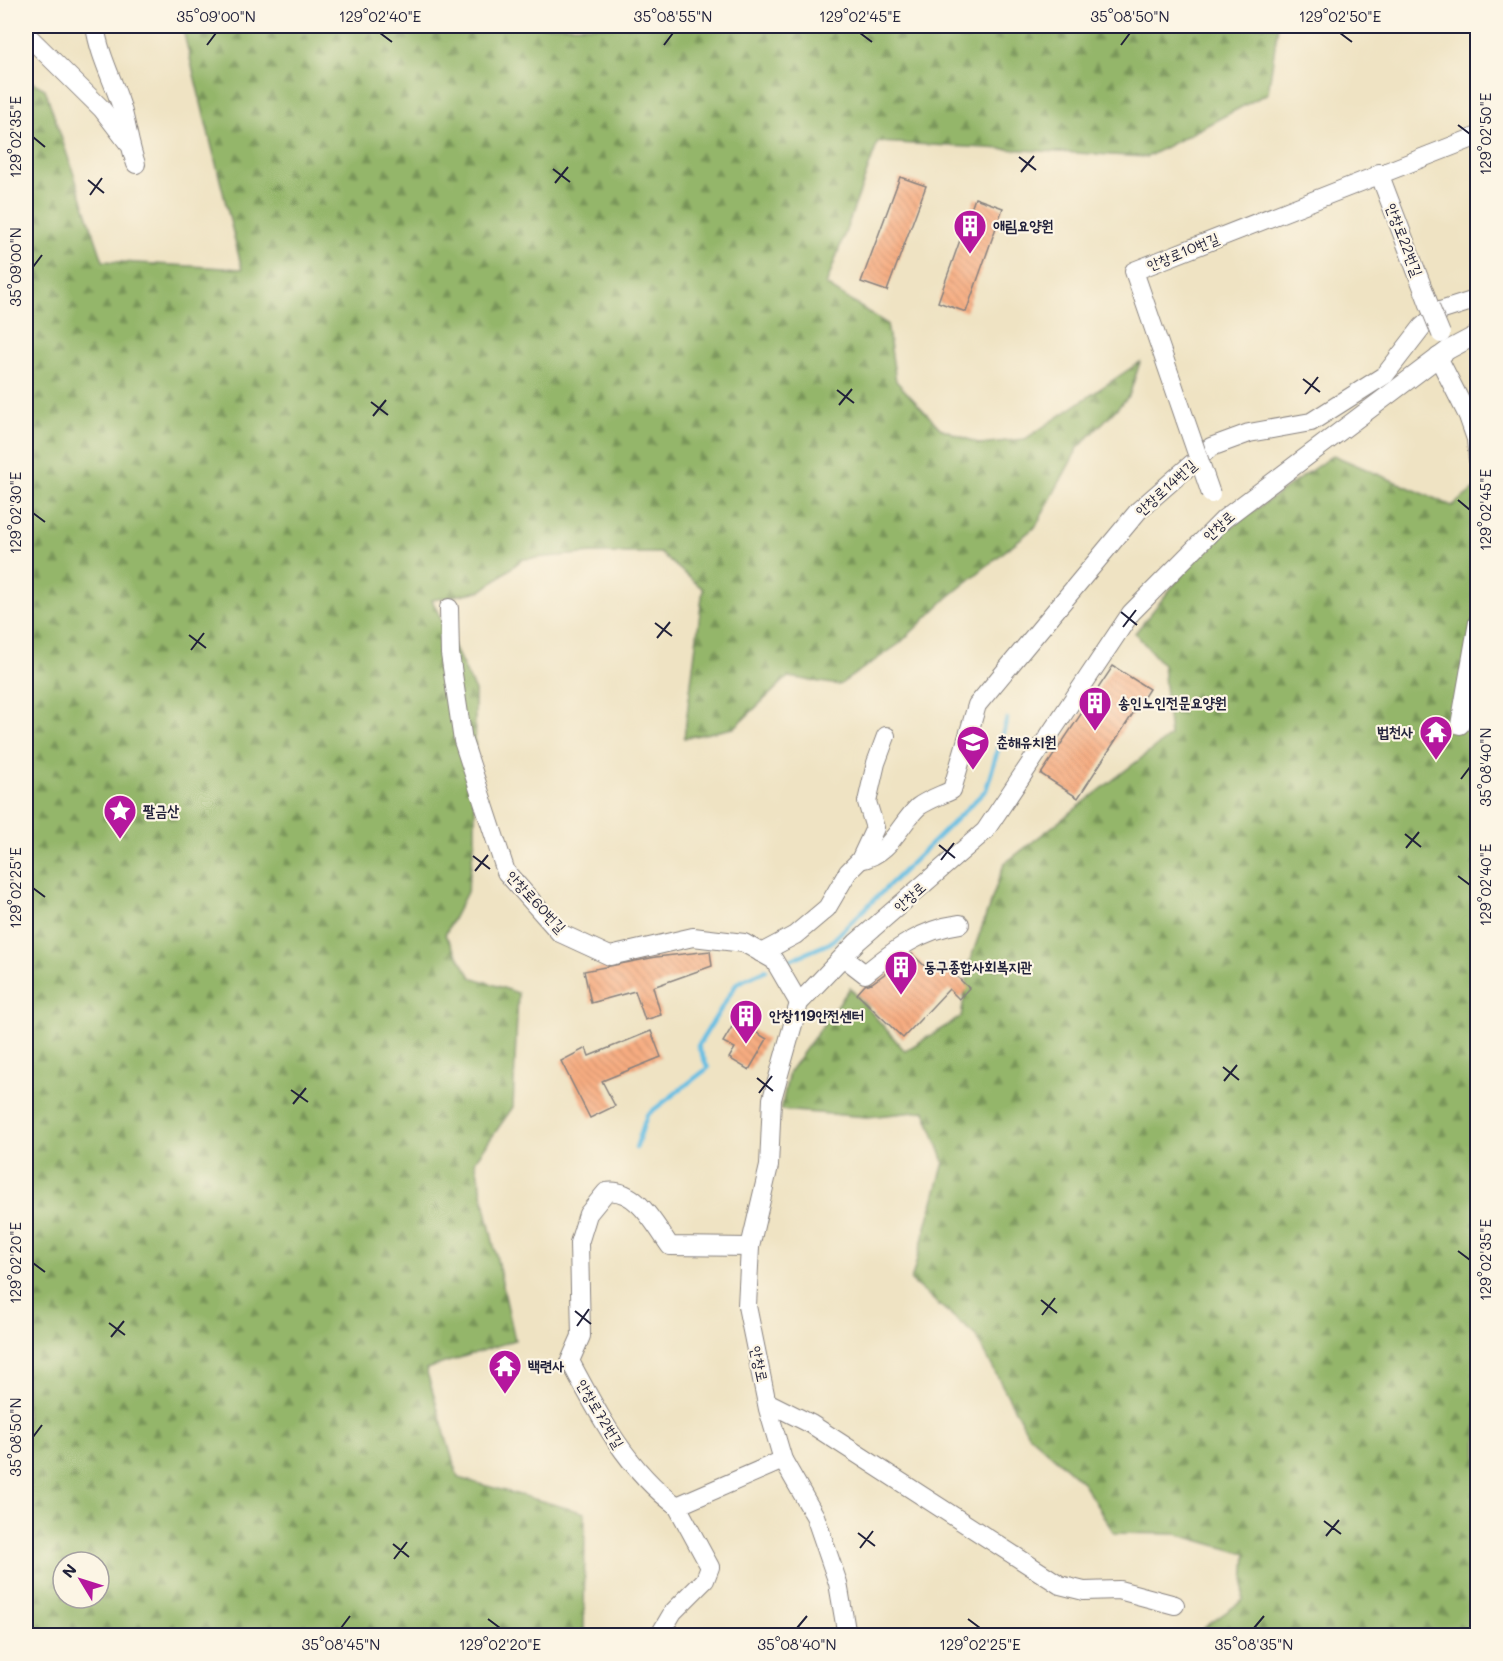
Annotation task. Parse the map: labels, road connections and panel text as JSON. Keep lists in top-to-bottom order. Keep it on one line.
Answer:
{"streets":{"street":["안창로22번길","안창로10번길","안창로14번길","안창로","안창로60번길","안창로72번길"]},"crossings":[["안창로22번길","안창로10번길"],["안창로22번길","안창로"],["안창로10번길","안창로"],["안창로","안창로60번길"],["안창로","안창로72번길"]],"places":{"building":["애림요양원","송인노인전문요양원","동구종합사회복지관","안창119안전센터"],"temple":["법천사","백련사"],"school or university":["춘해유치원"],"place":["팔금산"]},"north":"top left","coordinates":["35°09'00\"N","129°02'40\"E","35°08'55\"N","129°02'45\"E","35°08'50\"N","129°02'50\"E","129°02'35\"E","129°02'30\"E","35°08'40\"N","129°02'25\"E","129°02'20\"E","35°08'45\"N","35°08'35\"N"]}
